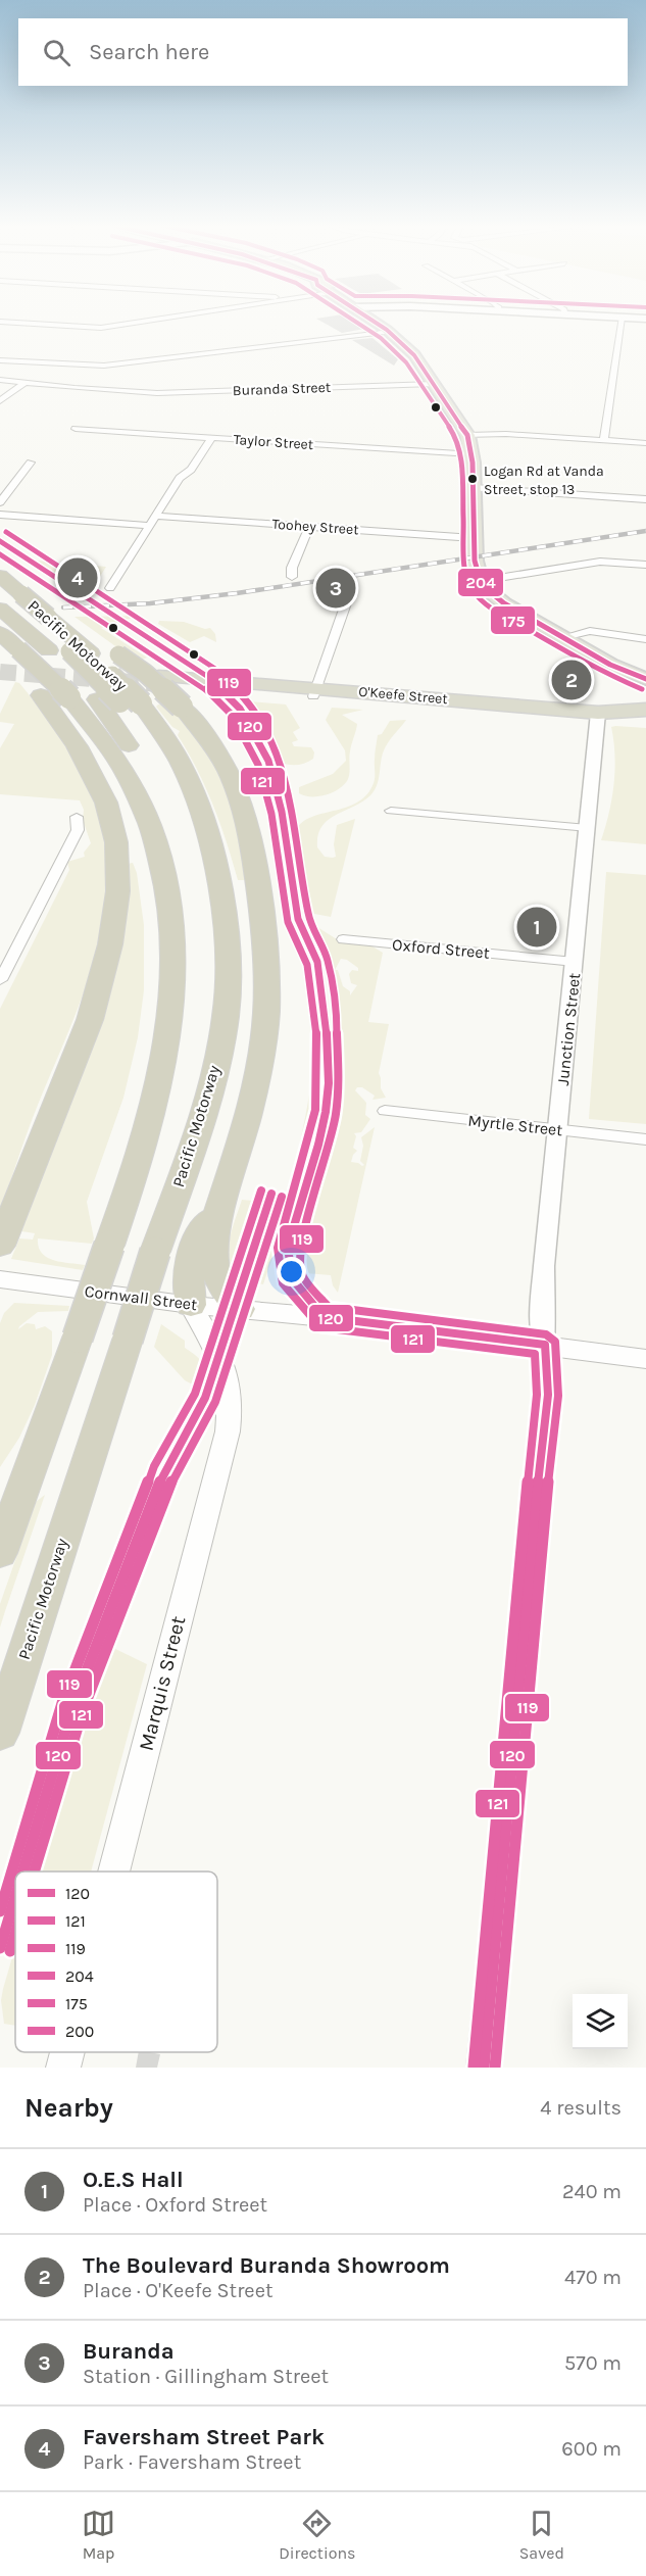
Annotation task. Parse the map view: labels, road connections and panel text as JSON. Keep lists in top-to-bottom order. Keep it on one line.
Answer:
{"streets":{"highway":["Pacific Motorway","O'Keefe Street"],"main road":["Cornwall Street","Marquis Street"],"street":["Buranda Street","Taylor Street","Toohey Street","Oxford Street","Junction Street","Myrtle Street"]},"crossings":[["O'Keefe Street","Junction Street"],["Oxford Street","Junction Street"],["Junction Street","Myrtle Street"],["Junction Street","Cornwall Street"],["Cornwall Street","Marquis Street"]],"places":["Logan Rd at Vanda Street, stop 13"],"lines":["transit line 204","transit line 175","transit line 119","transit line 120","transit line 121"],"legend":["120","121","119","204","175","200"],"page":{"search":"Search here","pins":["4","3","2","1"],"heading":["Nearby","4 results"],"list":[{"mark":"1","name":"O.E.S Hall","note":"Place · Oxford Street","value":"240 m"},{"mark":"2","name":"The Boulevard Buranda Showroom","note":"Place · O'Keefe Street","value":"470 m"},{"mark":"3","name":"Buranda","note":"Station · Gillingham Street","value":"570 m"},{"mark":"4","name":"Faversham Street Park","note":"Park · Faversham Street","value":"600 m"}],"nav":["Map","Directions","Saved"]}}
